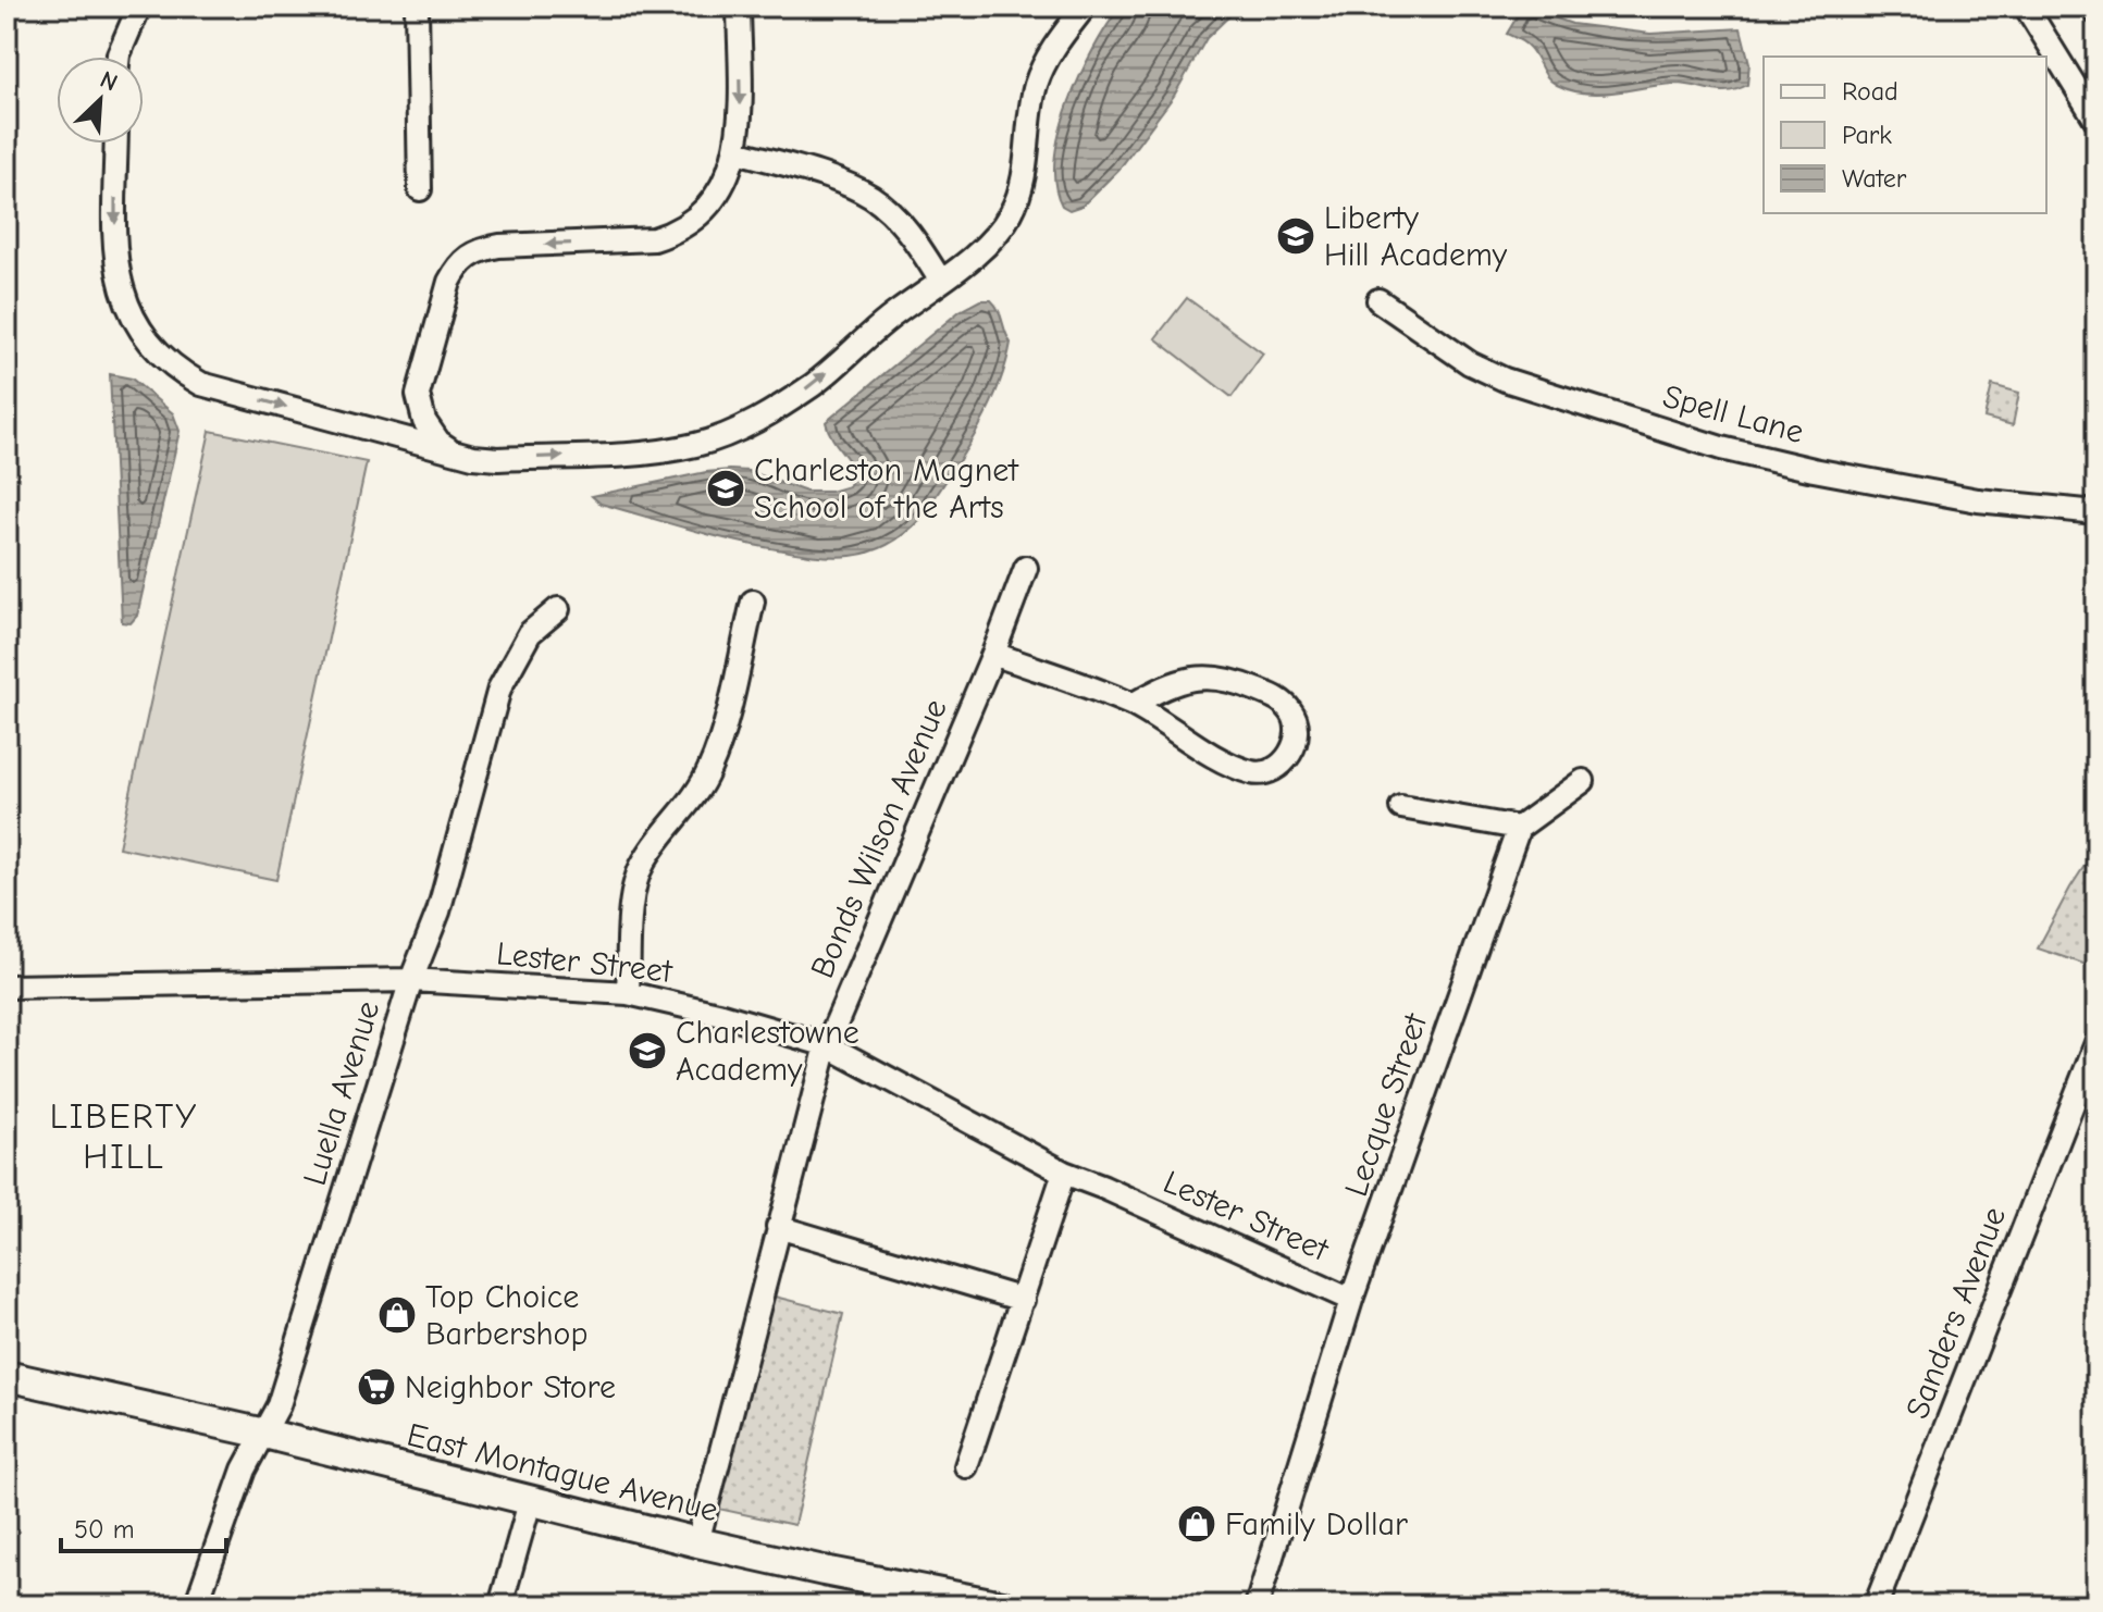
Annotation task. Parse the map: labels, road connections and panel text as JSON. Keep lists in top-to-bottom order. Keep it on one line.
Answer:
{"streets":{"main road":["East Montague Avenue"],"street":["Spell Lane","Bonds Wilson Avenue","Lester Street","Luella Avenue","Lecque Street","Sanders Avenue"]},"crossings":[["Bonds Wilson Avenue","Lester Street"],["Bonds Wilson Avenue","East Montague Avenue"],["Lester Street","Luella Avenue"],["Lester Street","Lecque Street"],["Luella Avenue","East Montague Avenue"]],"districts":["LIBERTY HILL"],"places":{"school or university":["Liberty Hill Academy","Charleston Magnet School of the Arts","Charlestowne Academy"],"shop":["Top Choice Barbershop","Family Dollar"],"supermarket":["Neighbor Store"]},"legend":["Road","Park","Water"],"scale_bar":"50 m","north":"top right"}
